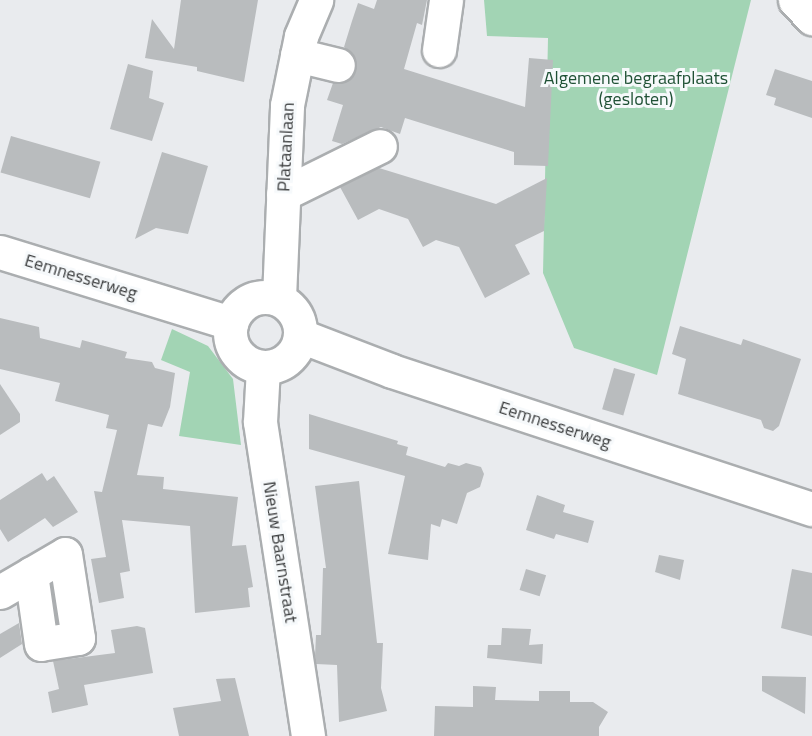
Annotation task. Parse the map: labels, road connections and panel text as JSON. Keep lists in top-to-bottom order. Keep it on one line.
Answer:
{"streets":{"street":["Plataanlaan","Eemnesserweg","Nieuw Baarnstraat"]},"crossings":[["Plataanlaan","Eemnesserweg"],["Plataanlaan","Nieuw Baarnstraat"],["Eemnesserweg","Nieuw Baarnstraat"]],"parks":["Algemene begraafplaats (gesloten)"]}
